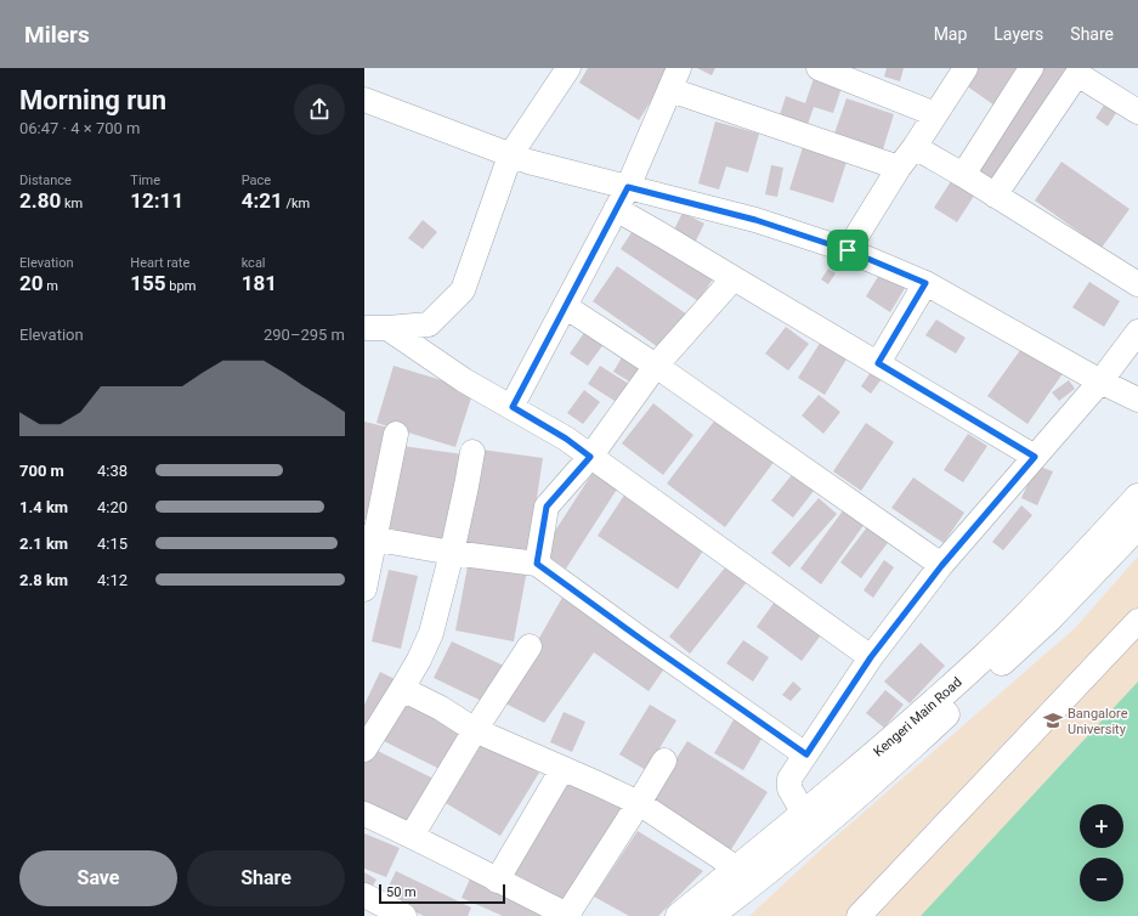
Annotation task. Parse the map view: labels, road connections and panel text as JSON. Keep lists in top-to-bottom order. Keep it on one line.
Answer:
{"streets":{"main road":["Kengeri Main Road"]},"places":{"school or university":["Bangalore University"]},"scale_bar":"50 m","page":{"header":"Milers","nav":["Map","Layers","Share"],"heading":["Morning run","06:47 · 4 × 700 m"],"stats":[["Distance","2.80 km"],["Time","12:11"],["Pace","4:21 /km"],["Elevation","20 m"],["Heart rate","155 bpm"],["kcal","181"]],"chart":["Elevation","290–295 m"],"list":[{"name":"700 m","note":"4:38"},{"name":"1.4 km","note":"4:20"},{"name":"2.1 km","note":"4:15"},{"name":"2.8 km","note":"4:12"}],"map_buttons":["+","−"],"buttons":["Save","Share"],"scale":"50 m"}}
